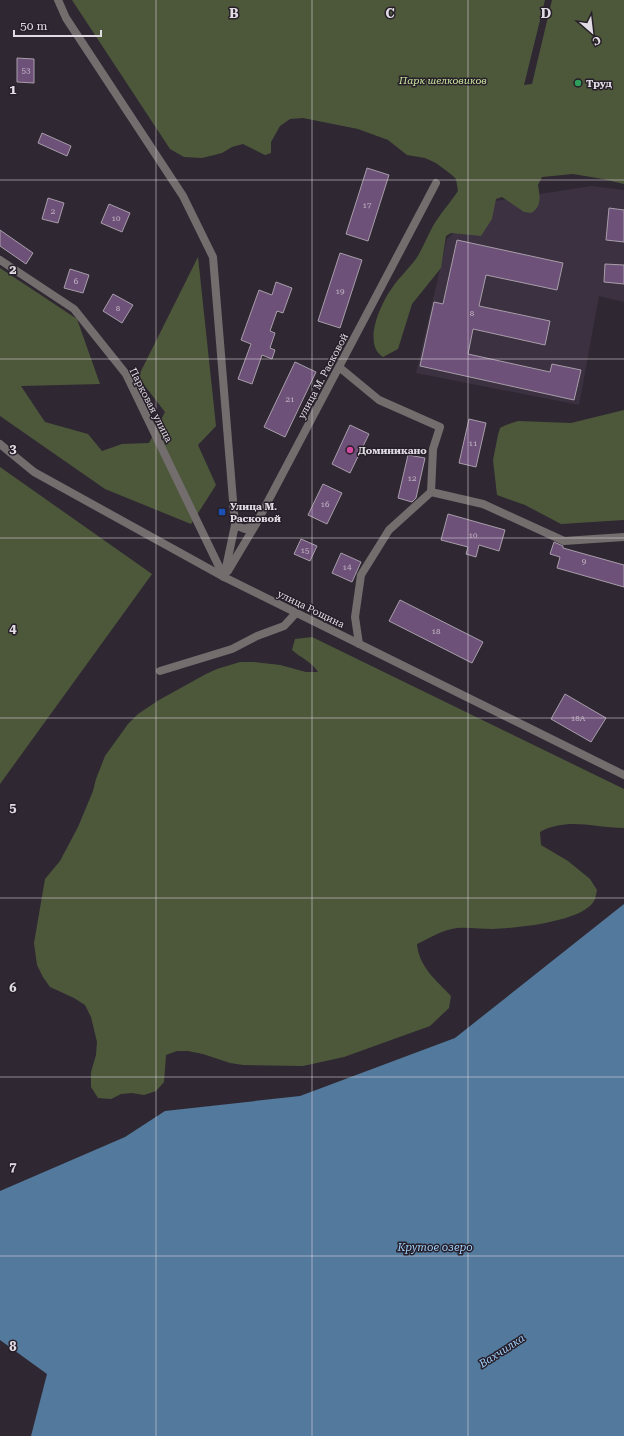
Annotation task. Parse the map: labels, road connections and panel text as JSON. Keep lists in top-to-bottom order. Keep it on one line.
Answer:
{"streets":{"street":["улица М. Расковой","Парковая улица","улица Рощина"]},"crossings":[["улица М. Расковой","Парковая улица"],["улица М. Расковой","улица Рощина"],["Парковая улица","улица Рощина"]],"water":["Крутое озеро","Вахчилка"],"parks":["Парк шелковиков"],"places":{"other":["Труд","Доминикано"],"transit":["Улица М. Расковой"]},"house_numbers":["53","17","2","10","6","19","8","8","21","11","12","16","10","15","9","14","18","18А"],"scale_bar":"50 m","north":"bottom right","grid":{"columns":["B","C","D"],"rows":["1","2","3","4","5","6","7","8"]}}
